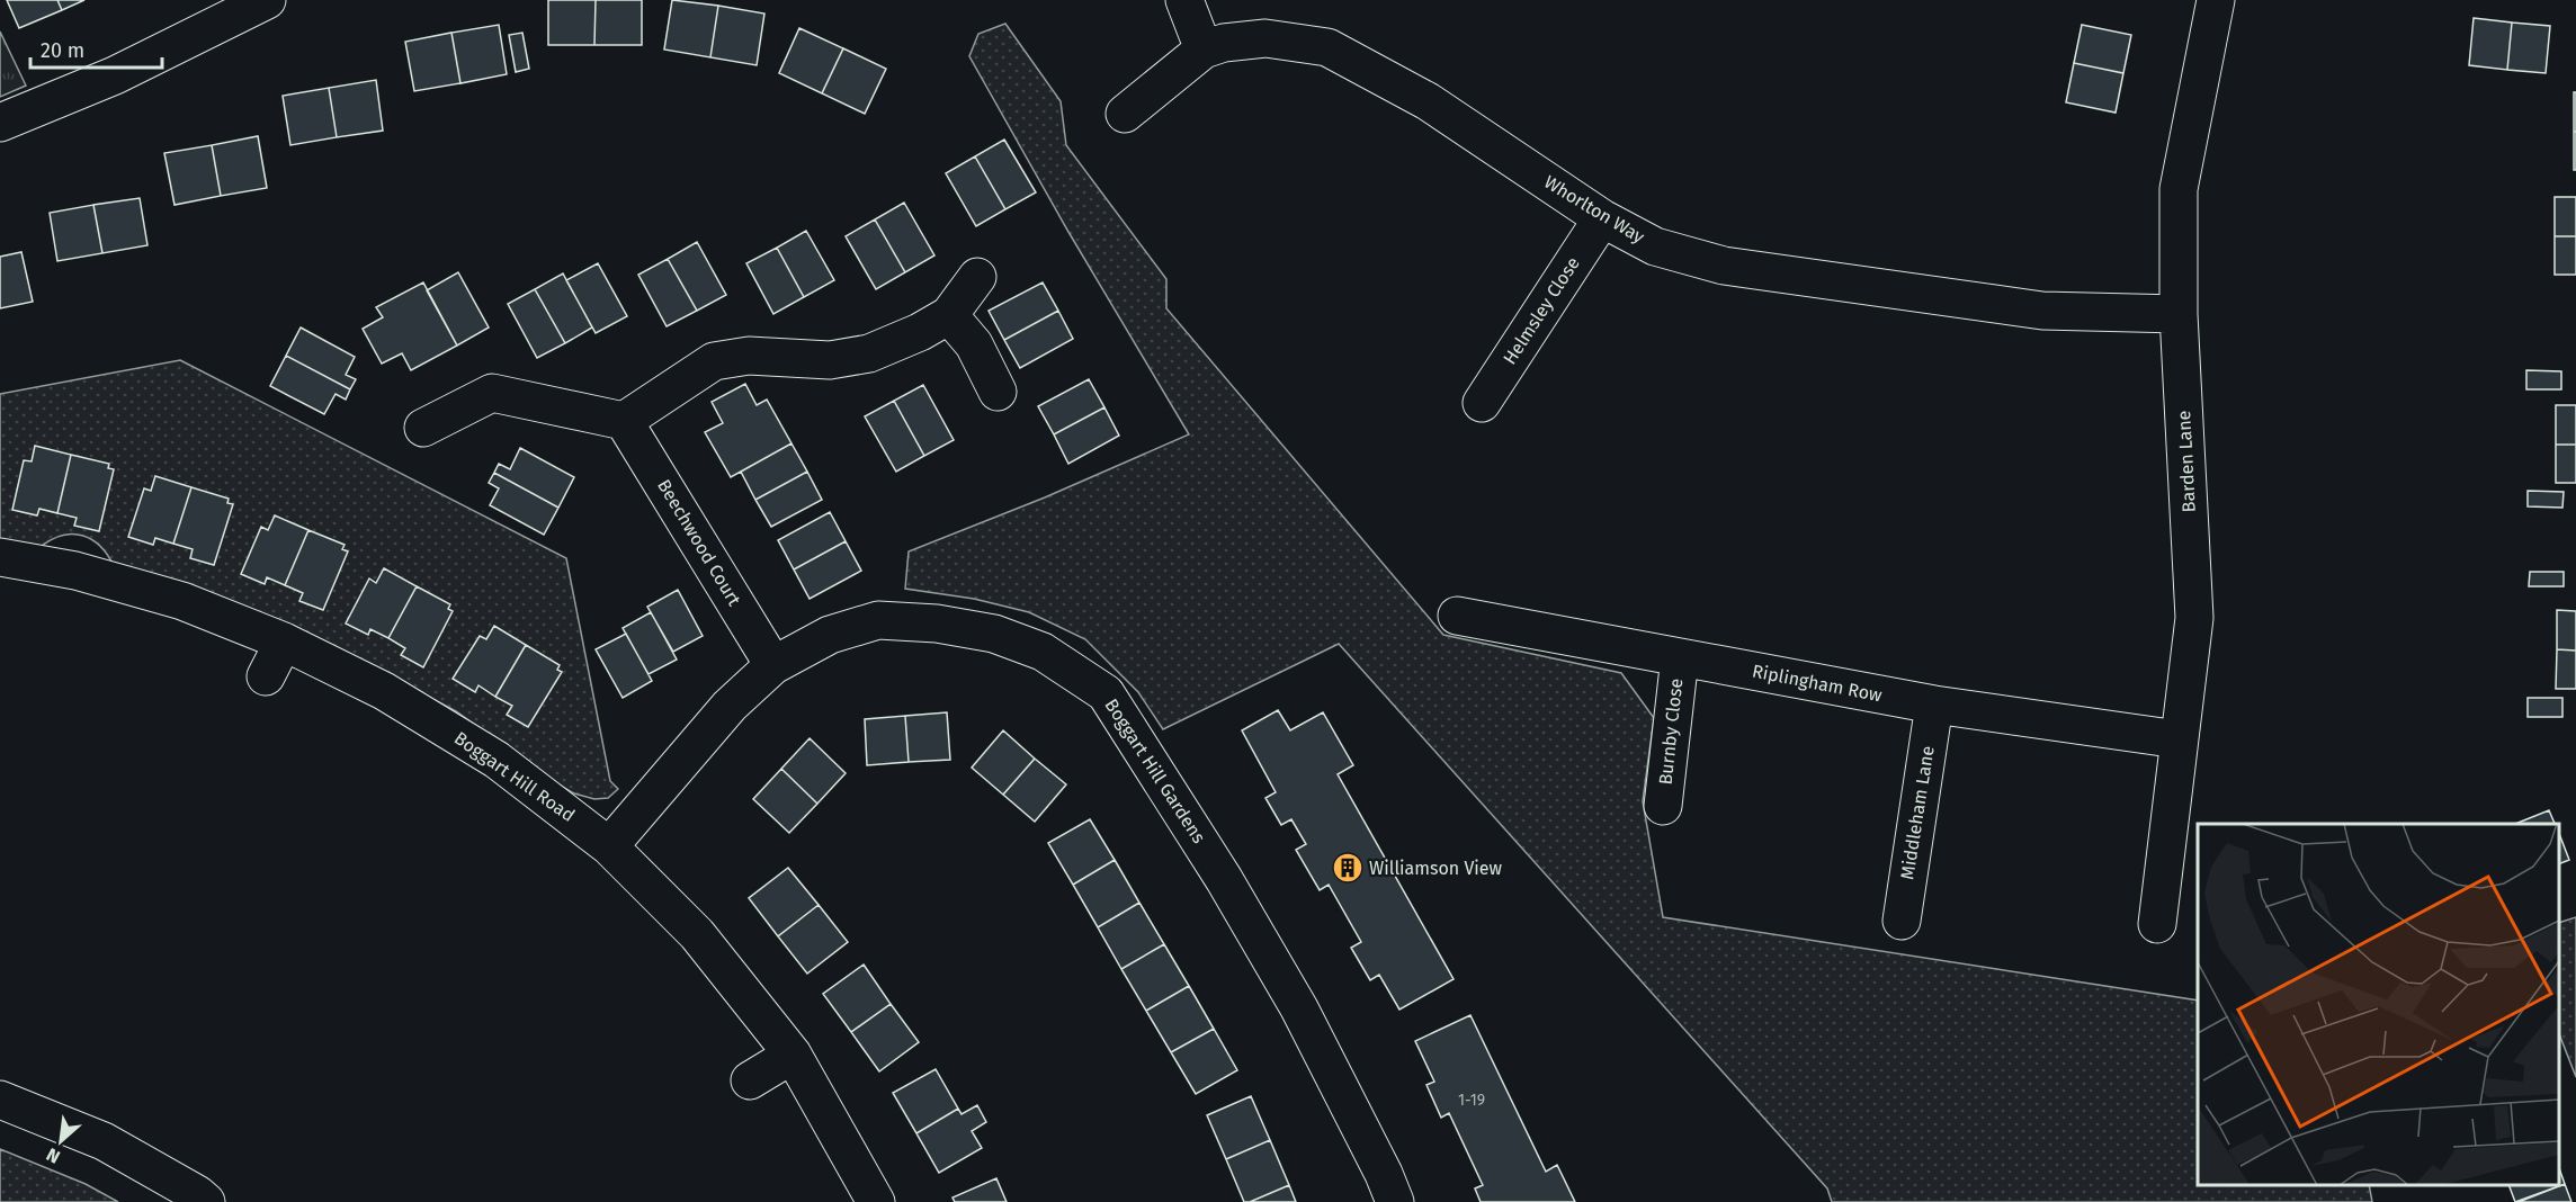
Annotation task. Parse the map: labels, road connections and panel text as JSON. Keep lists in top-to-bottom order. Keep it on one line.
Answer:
{"streets":{"street":["Whorlton Way","Helmsley Close","Barden Lane","Beechwood Court","Riplingham Row","Burnby Close","Boggart Hill Gardens","Boggart Hill Road","Middleham Lane"]},"crossings":[["Whorlton Way","Helmsley Close"],["Whorlton Way","Barden Lane"],["Barden Lane","Riplingham Row"],["Beechwood Court","Boggart Hill Gardens"],["Riplingham Row","Burnby Close"],["Riplingham Row","Middleham Lane"],["Boggart Hill Gardens","Boggart Hill Road"]],"places":{"building":["Williamson View"]},"house_numbers":["1-19"],"scale_bar":"20 m","north":"bottom left"}
